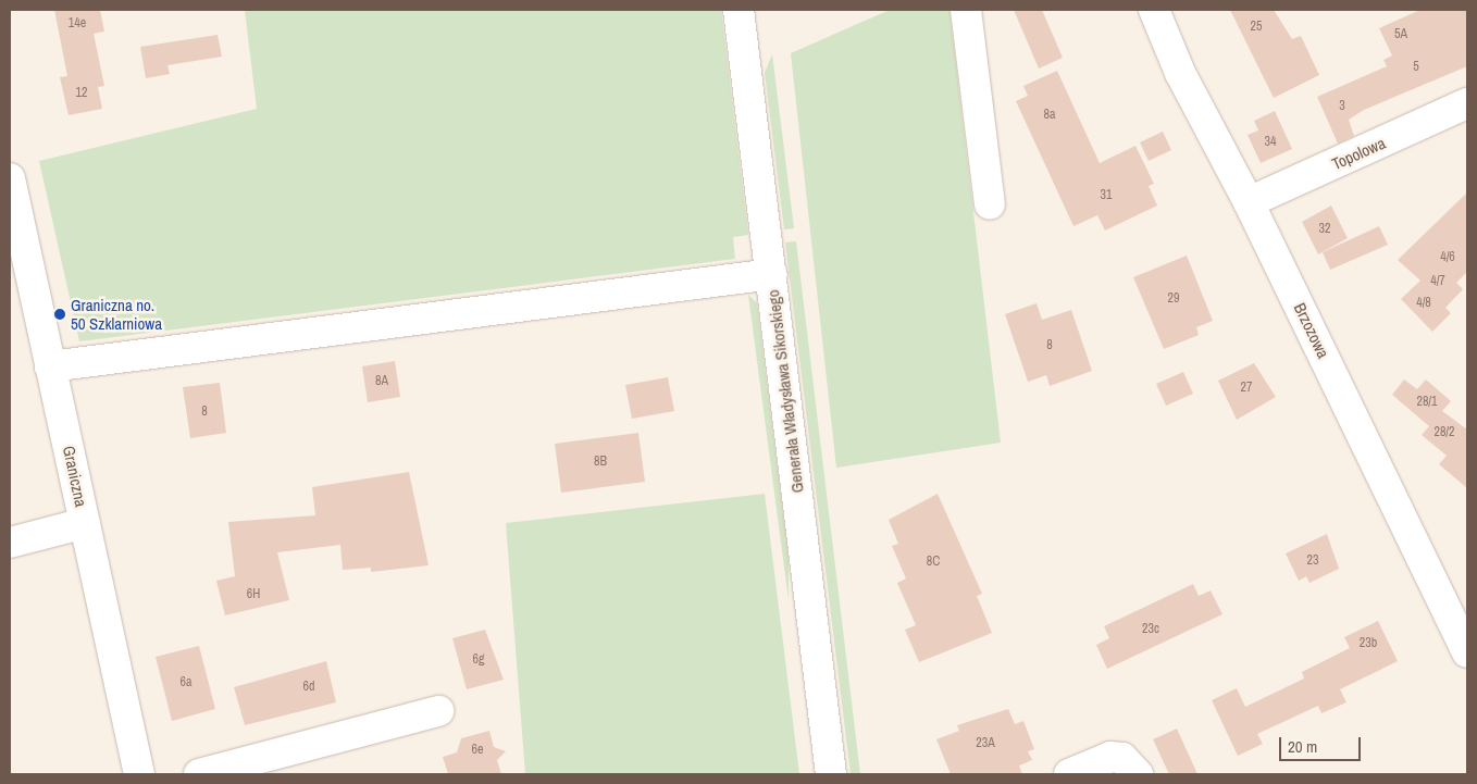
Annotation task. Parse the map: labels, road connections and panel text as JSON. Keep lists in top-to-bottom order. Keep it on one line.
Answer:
{"streets":{"street":["Topolowa","Brzozowa","Generała Władysława Sikorskiego","Graniczna"]},"crossings":[["Topolowa","Brzozowa"]],"places":["Graniczna no. 50 Szklarniowa"],"house_numbers":["14e","25","5A","5","12","3","8a","34","31","32","4/6","4/7","29","4/8","8","8A","27","28/1","8","28/2","8B","23","8C","6H","23c","23b","6g","6a","6d","23A","6e"],"scale_bar":"20 m"}
